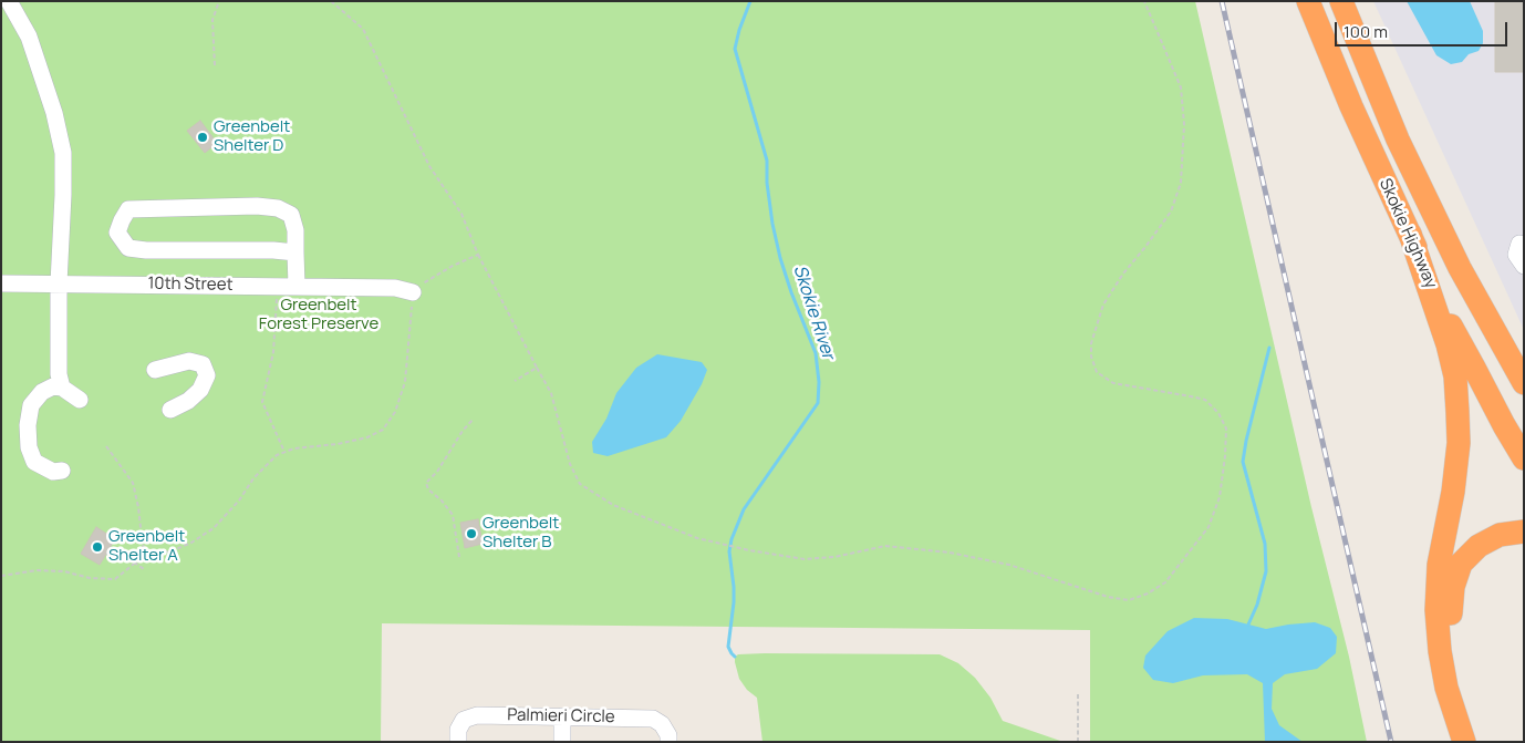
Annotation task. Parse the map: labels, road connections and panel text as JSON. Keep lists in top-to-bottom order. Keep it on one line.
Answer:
{"streets":{"highway":["Skokie Highway"],"street":["10th Street","Palmieri Circle"]},"water":["Skokie River"],"parks":["Greenbelt Forest Preserve"],"places":["Greenbelt Shelter D","Greenbelt Shelter B","Greenbelt Shelter A"],"scale_bar":"100 m"}
